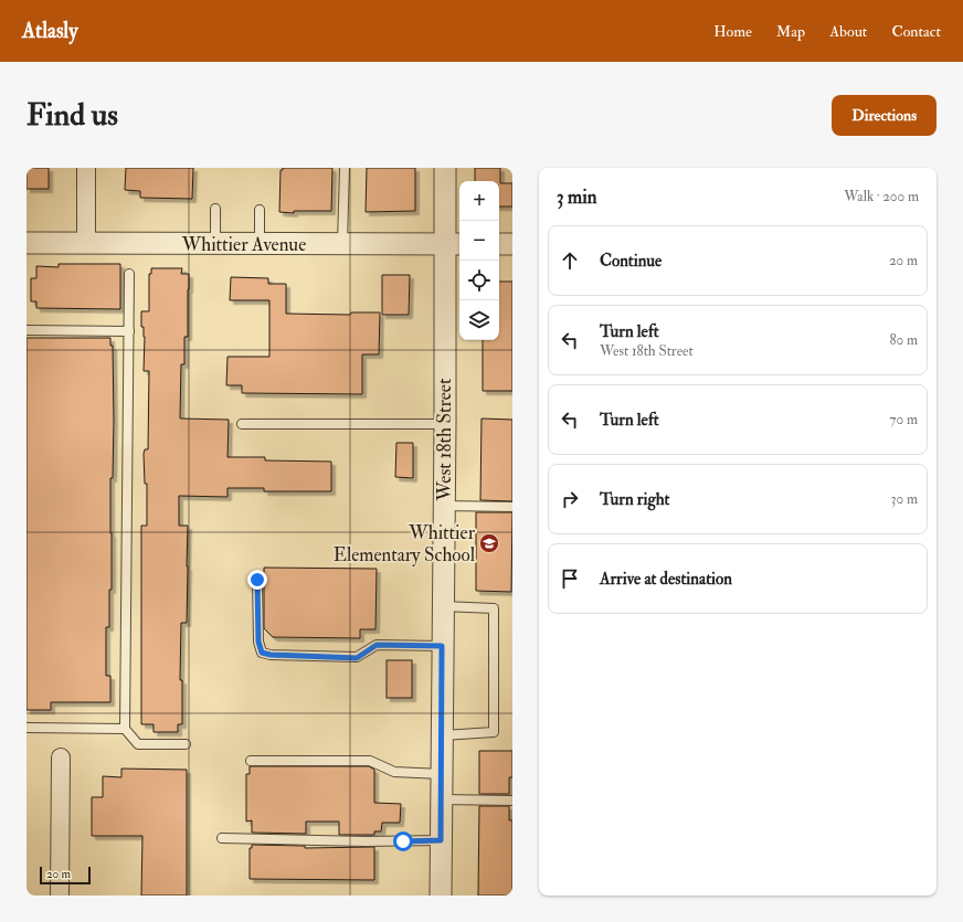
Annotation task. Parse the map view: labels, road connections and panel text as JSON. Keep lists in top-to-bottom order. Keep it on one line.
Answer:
{"streets":{"street":["Whittier Avenue","West 18th Street"]},"crossings":[["Whittier Avenue","West 18th Street"]],"places":{"school or university":["Whittier Elementary School"]},"scale_bar":"20 m","page":{"header":"Atlasly","nav":["Home","Map","About","Contact"],"buttons":"Directions","title":"Find us","heading":["3 min","Walk · 200 m"],"map_buttons":["+","−"],"list":[["Continue","20 m"],["Turn left","West 18th Street","80 m"],["Turn left","70 m"],["Turn right","30 m"],"Arrive at destination"],"scale":"20 m"}}
